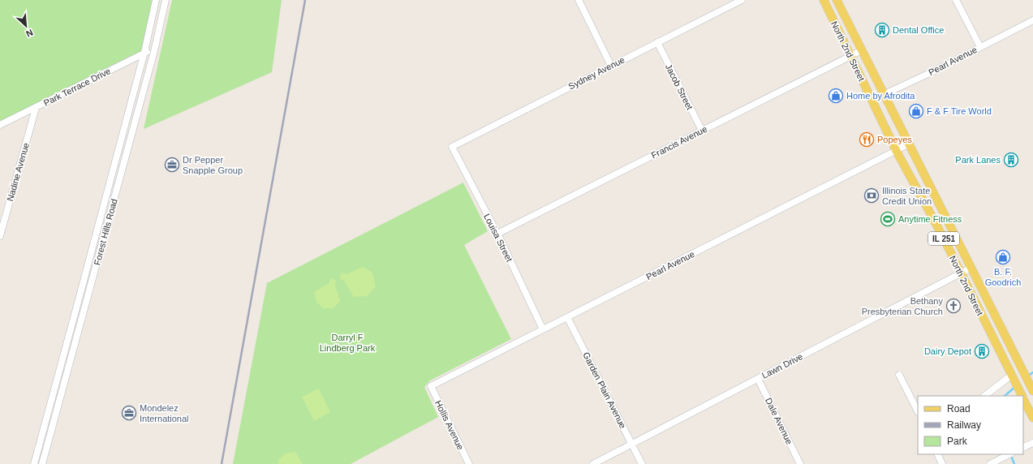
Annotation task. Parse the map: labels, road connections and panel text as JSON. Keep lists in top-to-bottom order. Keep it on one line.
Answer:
{"streets":{"main road":["North 2nd Street","IL 251"],"street":["Pearl Avenue","Sydney Avenue","Park Terrace Drive","Jacob Street","Francis Avenue","Nadine Avenue","Forest Hills Road","Louisa Street","Lawn Drive","Garden Plain Avenue","Dale Avenue","Hollis Avenue"]},"crossings":[["North 2nd Street","Pearl Avenue"],["North 2nd Street","Francis Avenue"],["North 2nd Street","Lawn Drive"],["Pearl Avenue","Louisa Street"],["Pearl Avenue","Garden Plain Avenue"],["Pearl Avenue","Hollis Avenue"],["Sydney Avenue","Jacob Street"],["Sydney Avenue","Louisa Street"],["Park Terrace Drive","Nadine Avenue"],["Park Terrace Drive","Forest Hills Road"],["Jacob Street","Francis Avenue"],["Francis Avenue","Louisa Street"],["Lawn Drive","Garden Plain Avenue"],["Lawn Drive","Dale Avenue"]],"parks":["Darryl F Lindberg Park"],"places":{"building":["Dental Office","Park Lanes","Dairy Depot"],"shop":["Home by Afrodita","F & F Tire World","B. F. Goodrich"],"restaurant":["Popeyes"],"office":["Dr Pepper Snapple Group","Mondelez International"],"bank":["Illinois State Credit Union"],"sports":["Anytime Fitness"],"church":["Bethany Presbyterian Church"]},"legend":["Road","Railway","Park"],"north":"bottom right"}
